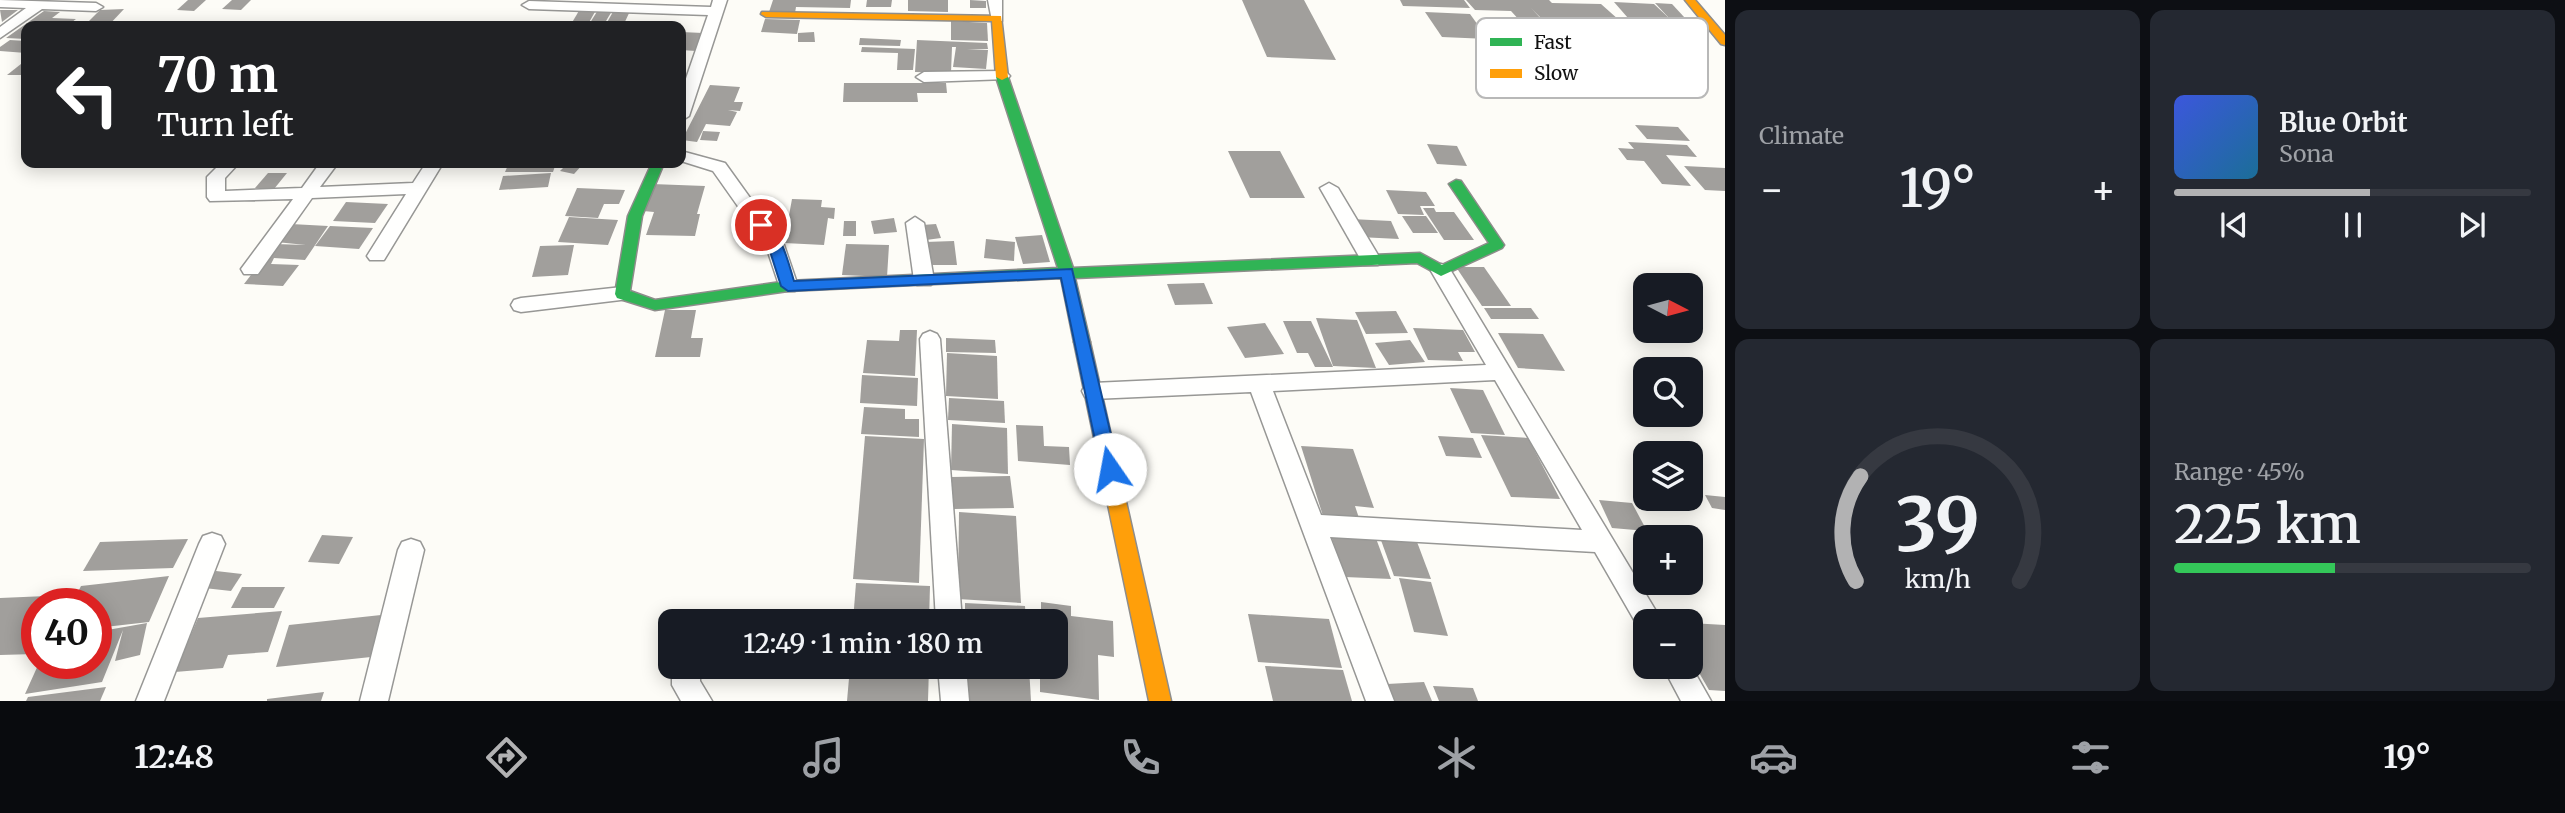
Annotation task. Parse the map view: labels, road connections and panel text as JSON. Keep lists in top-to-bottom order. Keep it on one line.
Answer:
{"legend":["Fast","Slow"],"north":"right","page":{"tile":["Climate",["Range · 45%","225 km"]],"turn":["70 m","Turn left"],"song":["Blue Orbit","Sona"],"heat":["−","19°","+"],"map_buttons":["+","−"],"limit":"40","trip":"12:49 · 1 min · 180 m","tabs":["12:48","19°"],"gauge":["39","km/h"]}}
